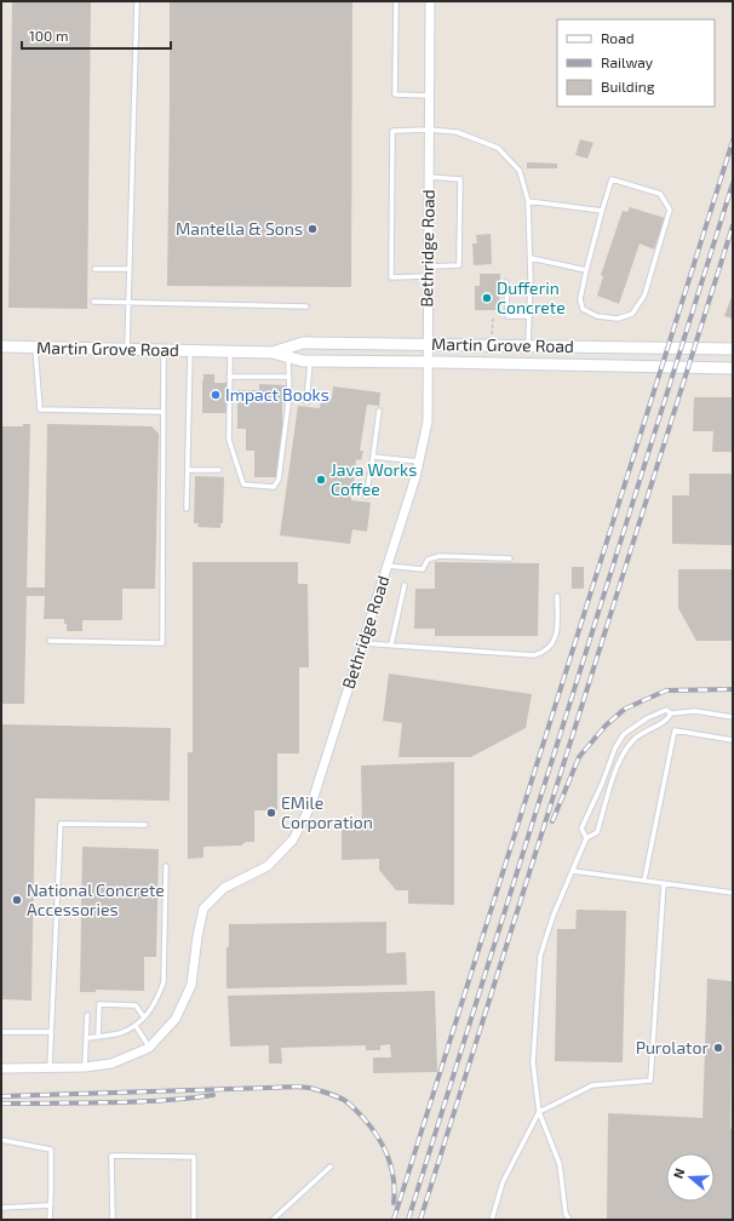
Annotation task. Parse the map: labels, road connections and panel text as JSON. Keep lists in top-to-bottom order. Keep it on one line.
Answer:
{"streets":{"main road":["Martin Grove Road"],"street":["Bethridge Road"]},"crossings":[["Bethridge Road","Martin Grove Road"]],"places":["Mantella & Sons","Dufferin Concrete","Impact Books","Java Works Coffee","EMile Corporation","National Concrete Accessories","Purolator"],"legend":["Road","Railway","Building"],"scale_bar":"100 m","north":"left"}
